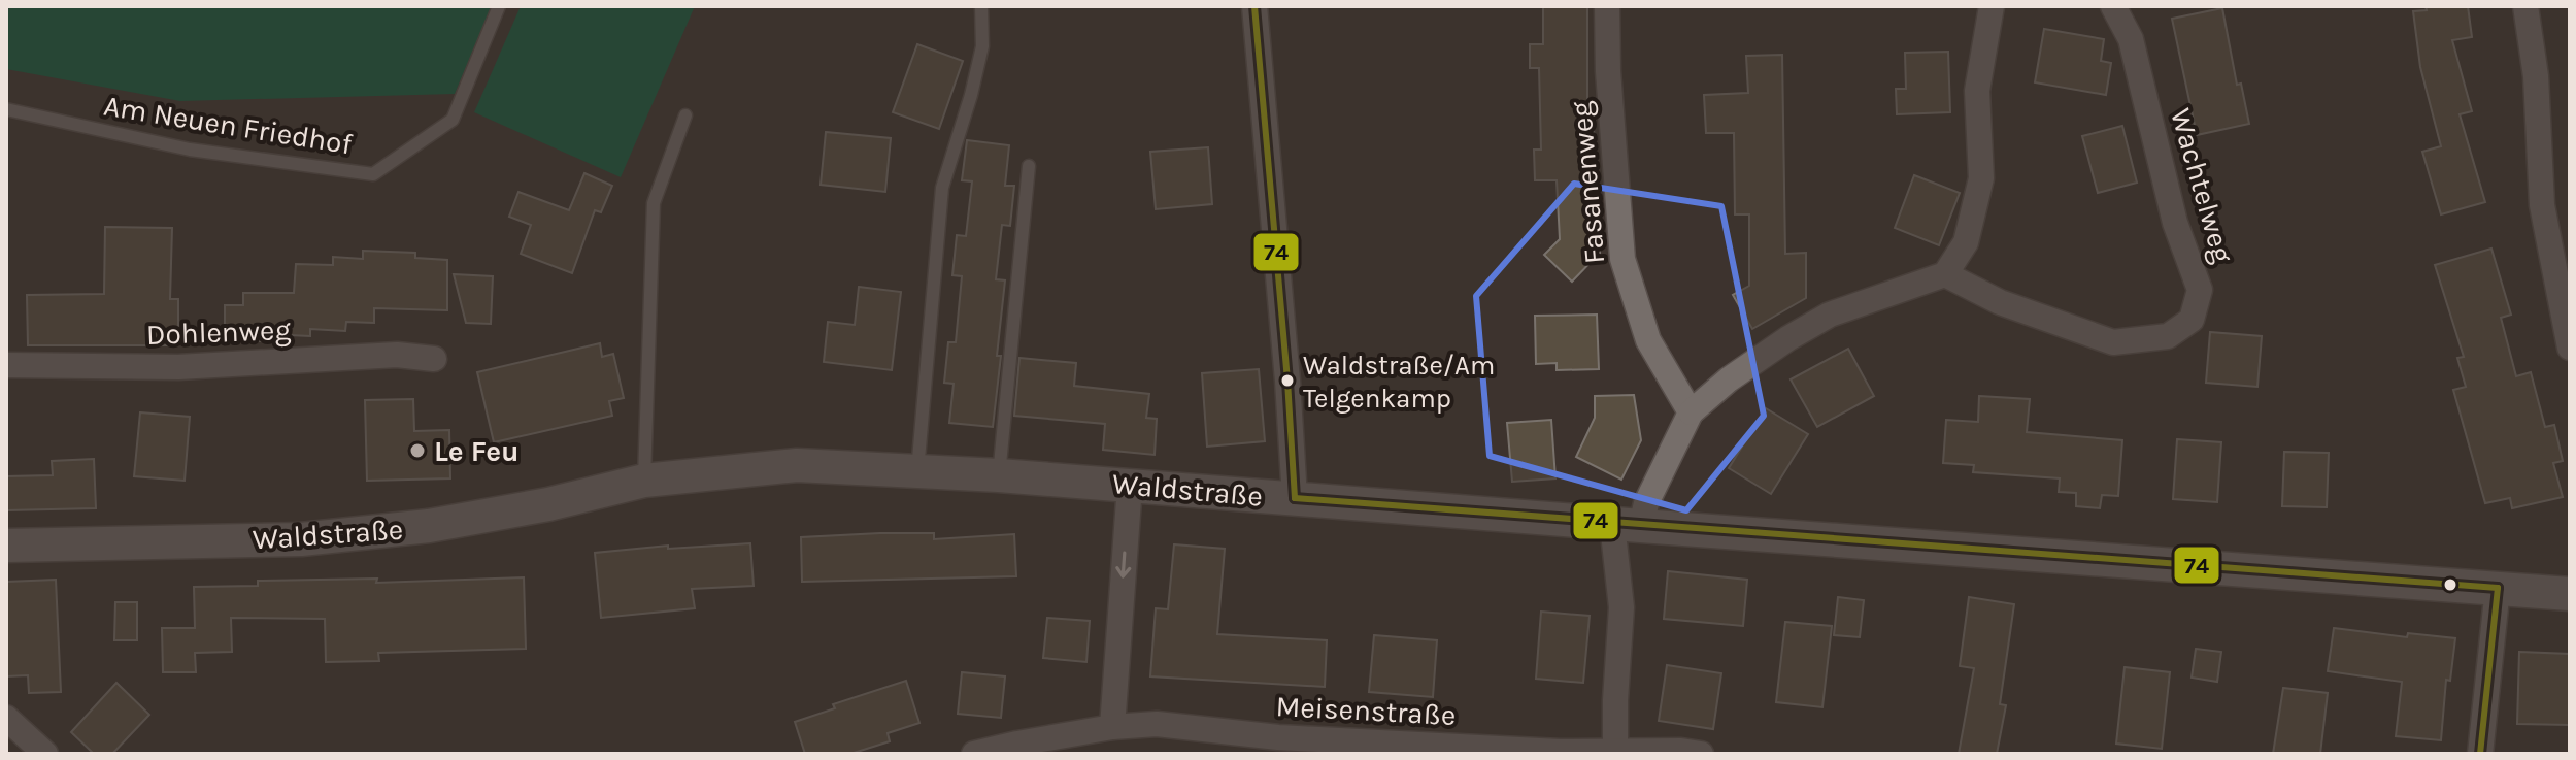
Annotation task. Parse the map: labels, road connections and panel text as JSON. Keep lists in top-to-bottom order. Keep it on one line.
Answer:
{"streets":{"street":["Fasanenweg","Wachtelweg","Dohlenweg","Waldstraße","Meisenstraße"],"lane":["Am Neuen Friedhof"]},"places":["Waldstraße/Am Telgenkamp","Le Feu"],"lines":["transit line 74"]}
